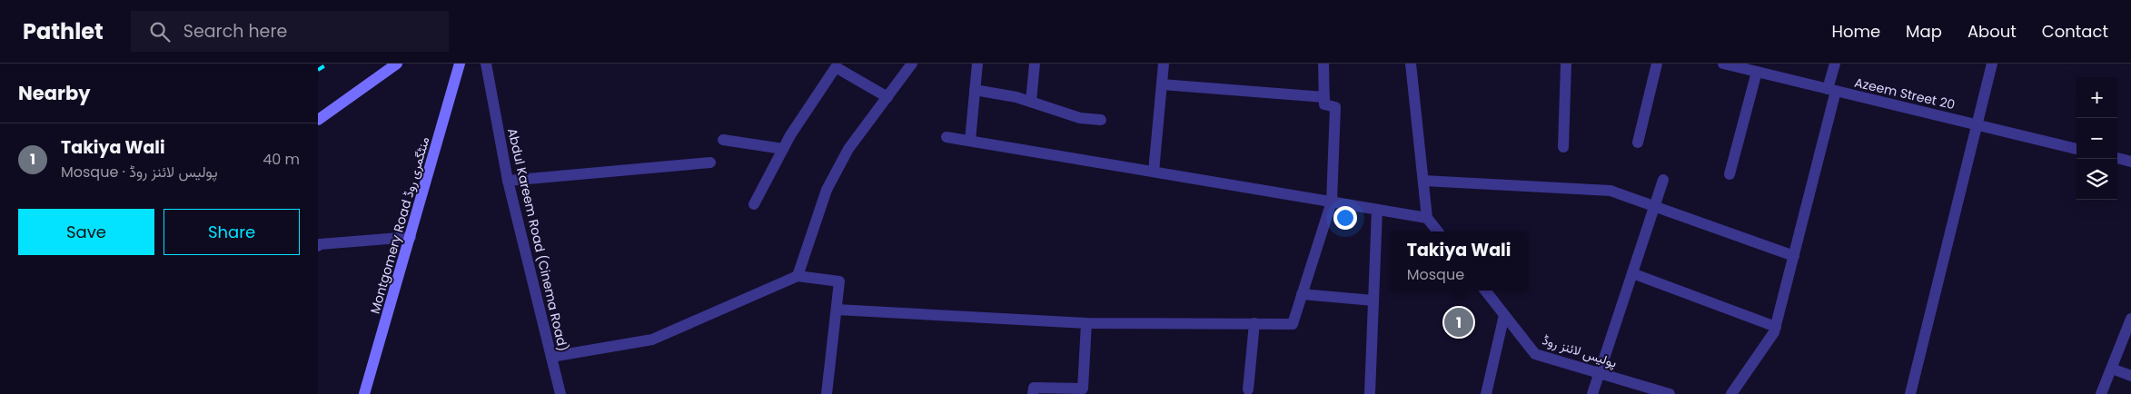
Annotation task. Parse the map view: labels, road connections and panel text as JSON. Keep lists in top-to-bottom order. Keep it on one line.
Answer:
{"streets":{"main road":["Montgomery Road منٹگمری روڈ"],"street":["Azeem Street 20","Abdul Kareem Road (Cinema Road)","پولیس لائنز روڈ"]},"page":{"header":"Pathlet","search":"Search here","nav":["Home","Map","About","Contact"],"heading":"Nearby","map_buttons":["+","−"],"list":[{"mark":"1","name":"Takiya Wali","note":"Mosque · پولیس لائنز روڈ","value":"40 m"}],"buttons":["Save","Share"],"popup":["Takiya Wali","Mosque"],"pins":"1"}}
